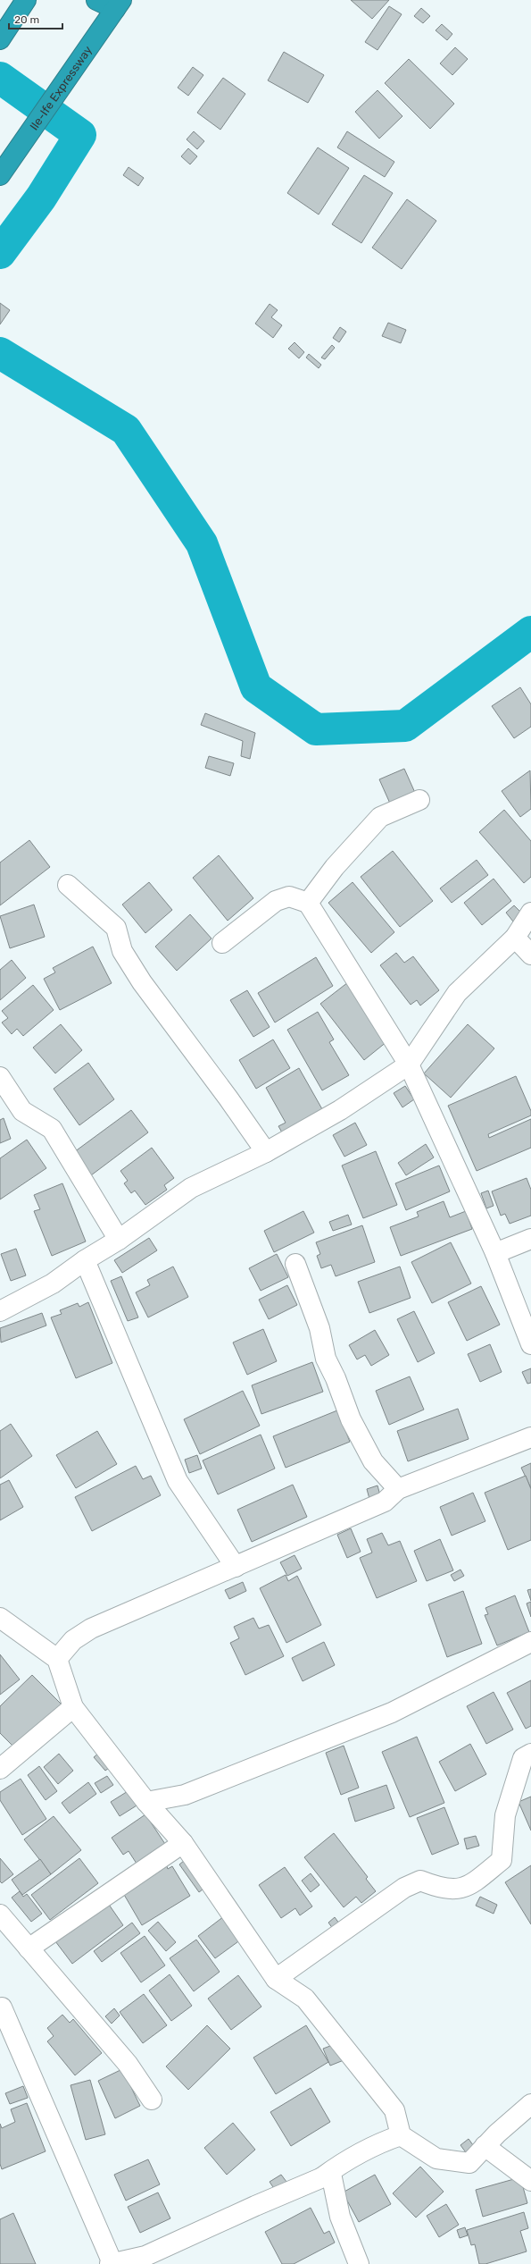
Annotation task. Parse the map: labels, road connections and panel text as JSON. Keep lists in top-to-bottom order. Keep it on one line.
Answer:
{"streets":{"highway":["Ile-Ife Expressway"]},"scale_bar":"20 m"}
